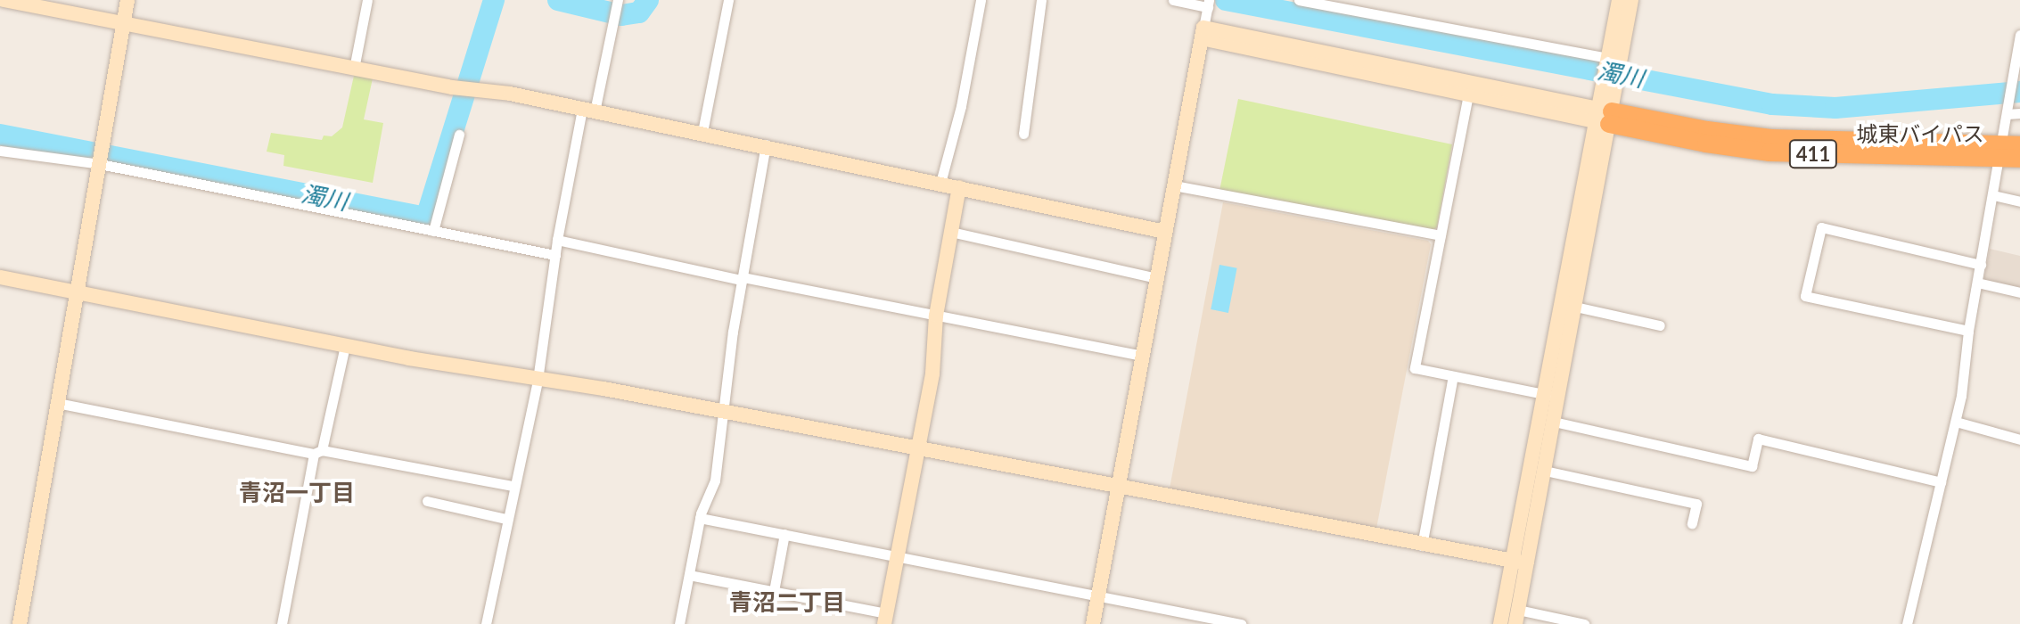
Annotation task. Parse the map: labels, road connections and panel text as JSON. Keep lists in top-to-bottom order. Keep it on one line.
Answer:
{"streets":{"highway":["城東バイパス","411"]},"districts":["青沼一丁目","青沼二丁目"],"water":["濁川"]}
